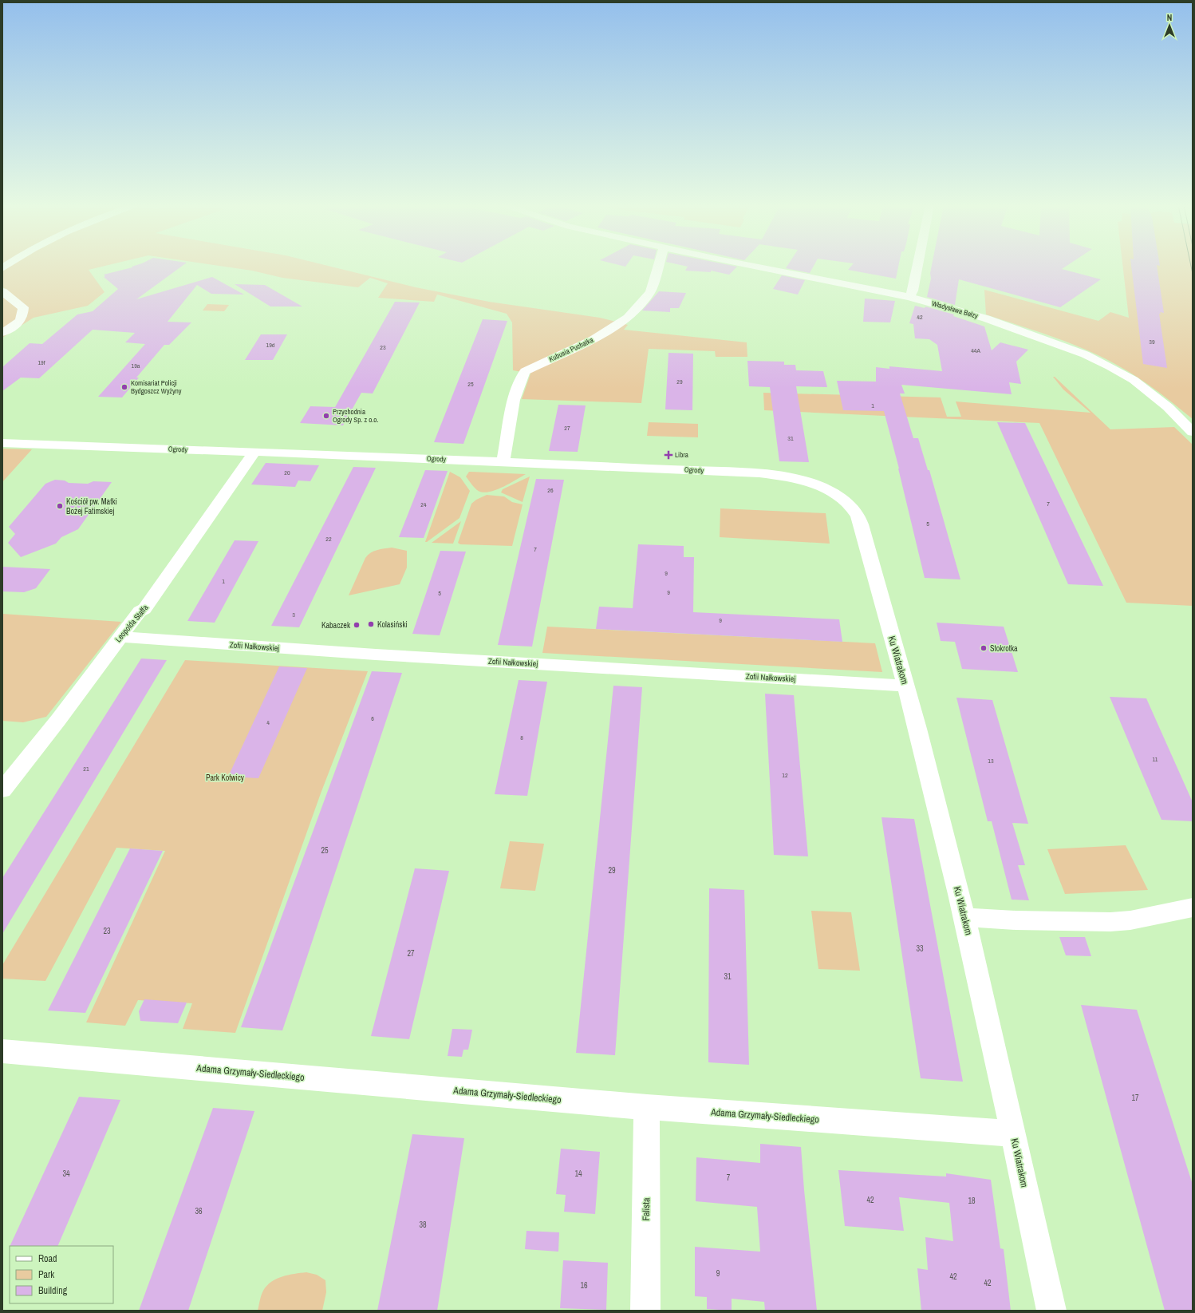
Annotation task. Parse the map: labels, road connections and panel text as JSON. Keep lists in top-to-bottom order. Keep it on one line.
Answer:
{"streets":{"street":["Władysława Bełzy","Kubusia Puchatka","Ogrody","Leopolda Staffa","Zofii Nałkowskiej","Ku Wiatrakom","Adama Grzymały-Siedleckiego","Falista"]},"crossings":[["Kubusia Puchatka","Ogrody"],["Ogrody","Leopolda Staffa"],["Ogrody","Ku Wiatrakom"],["Leopolda Staffa","Zofii Nałkowskiej"],["Zofii Nałkowskiej","Ku Wiatrakom"],["Ku Wiatrakom","Adama Grzymały-Siedleckiego"],["Adama Grzymały-Siedleckiego","Falista"]],"parks":["Park Kotwicy"],"places":{"other":["Komisariat Policji Bydgoszcz Wyżyny","Przychodnia Ogrody Sp. z o.o.","Kościół pw. Matki Bożej Fatimskiej","Kolasiński","Kabaczek","Stokrotka"],"health":["Libra"]},"house_numbers":["42","39","19d","23","44A","19f","19a","29","25","1","27","31","20","26","7","24","5","22","7","9","1","9","5","3","9","6","4","8","11","13","21","12","25","29","23","33","27","31","17","34","14","7","42","18","36","38","9","42","42","16"],"legend":["Road","Park","Building"],"north":"top"}
